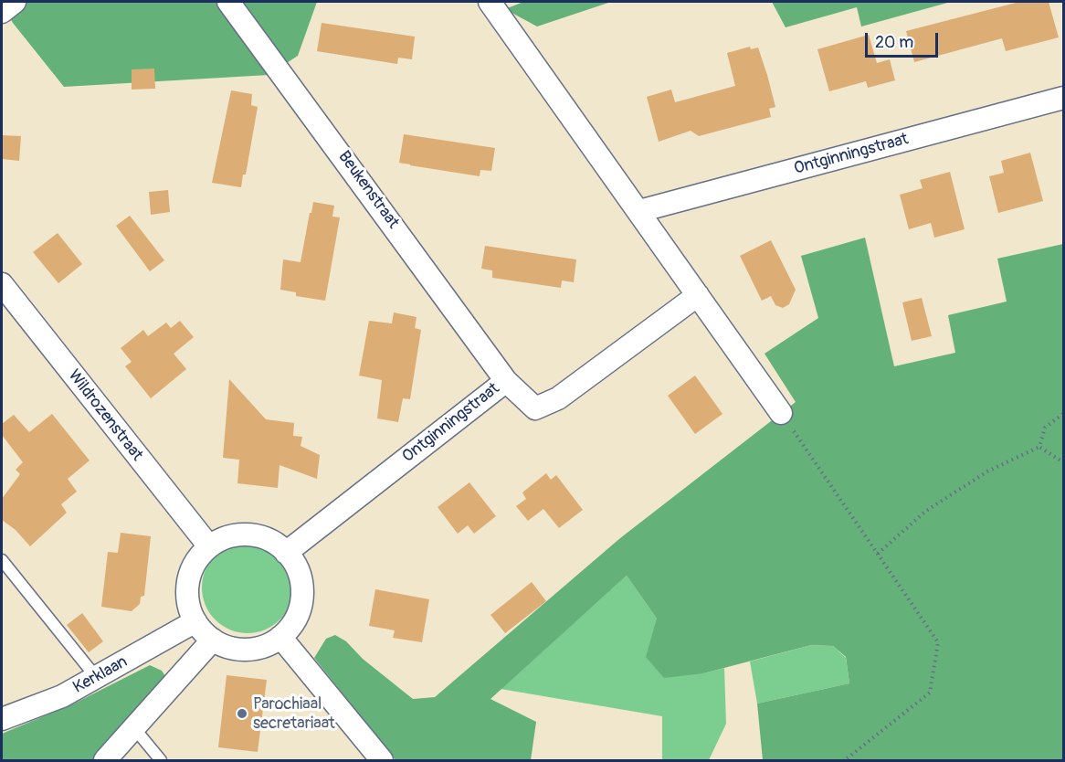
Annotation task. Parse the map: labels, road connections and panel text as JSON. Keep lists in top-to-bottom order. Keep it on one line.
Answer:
{"streets":{"street":["Ontginningstraat","Beukenstraat","Wildrozenstraat","Kerklaan"]},"crossings":[["Ontginningstraat","Beukenstraat"],["Ontginningstraat","Wildrozenstraat"],["Ontginningstraat","Kerklaan"],["Wildrozenstraat","Kerklaan"]],"places":["Parochiaal secretariaat"],"scale_bar":"20 m"}
